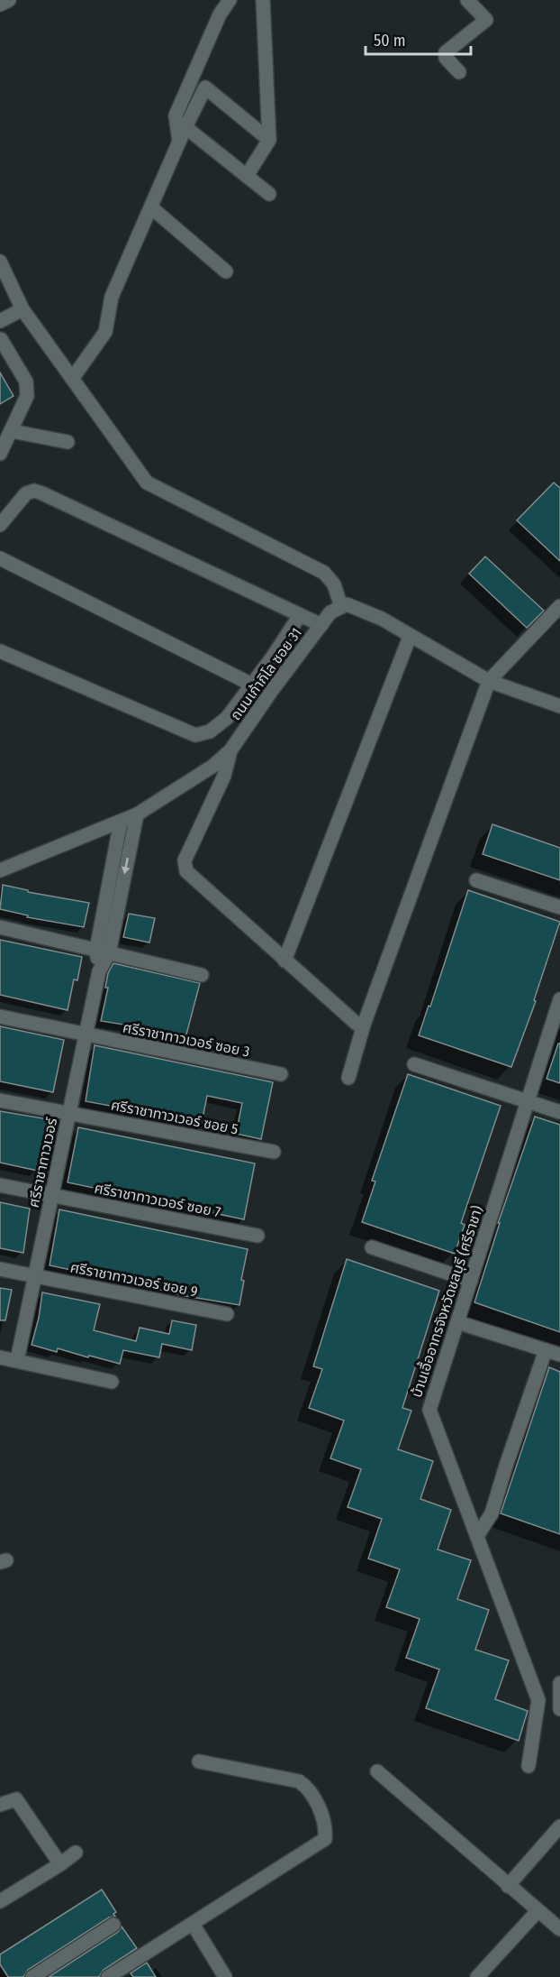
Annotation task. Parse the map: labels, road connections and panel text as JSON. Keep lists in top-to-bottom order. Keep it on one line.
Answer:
{"streets":{"street":["ถนนเก้ากิโล ซอย 31","ศรีราชาทาวเวอร์ ซอย 3","ศรีราชาทาวเวอร์ ซอย 5","ศรีราชาทาวเวอร์","ศรีราชาทาวเวอร์ ซอย 7","ศรีราชาทาวเวอร์ ซอย 9","บ้านเอื้ออาทรจังหวัดชลบุรี (ศรีราชา)"]},"crossings":[["ถนนเก้ากิโล ซอย 31","ศรีราชาทาวเวอร์"],["ศรีราชาทาวเวอร์ ซอย 3","ศรีราชาทาวเวอร์"],["ศรีราชาทาวเวอร์ ซอย 5","ศรีราชาทาวเวอร์"],["ศรีราชาทาวเวอร์","ศรีราชาทาวเวอร์ ซอย 7"],["ศรีราชาทาวเวอร์","ศรีราชาทาวเวอร์ ซอย 9"]],"scale_bar":"50 m"}
